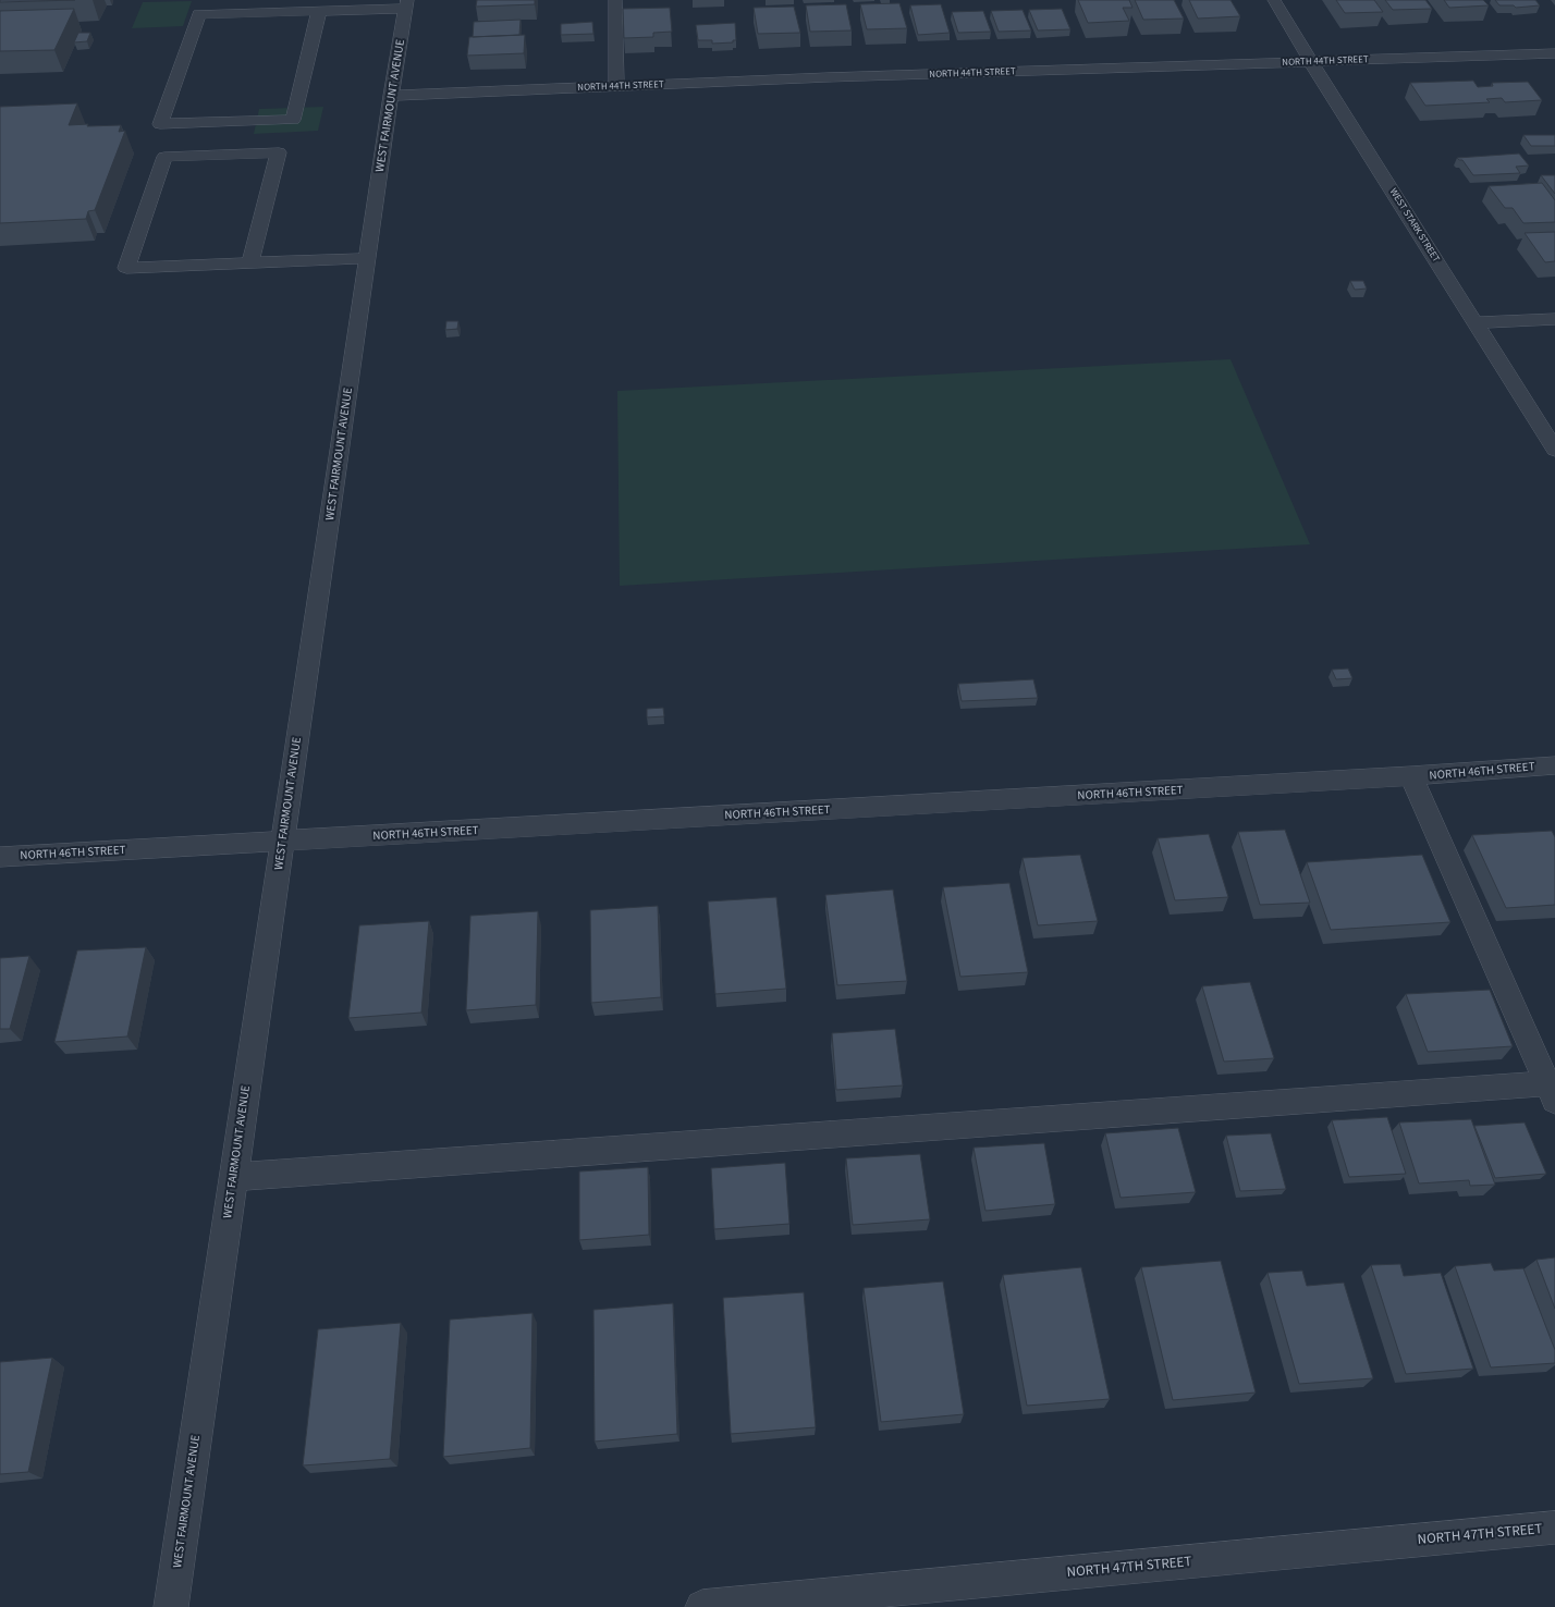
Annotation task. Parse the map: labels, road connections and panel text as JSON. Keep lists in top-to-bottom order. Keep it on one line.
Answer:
{"streets":{"street":["NORTH 44TH STREET","WEST FAIRMOUNT AVENUE","WEST STARK STREET","NORTH 46TH STREET","NORTH 47TH STREET"]},"crossings":[["NORTH 44TH STREET","WEST FAIRMOUNT AVENUE"],["NORTH 44TH STREET","WEST STARK STREET"],["WEST FAIRMOUNT AVENUE","NORTH 46TH STREET"]]}
